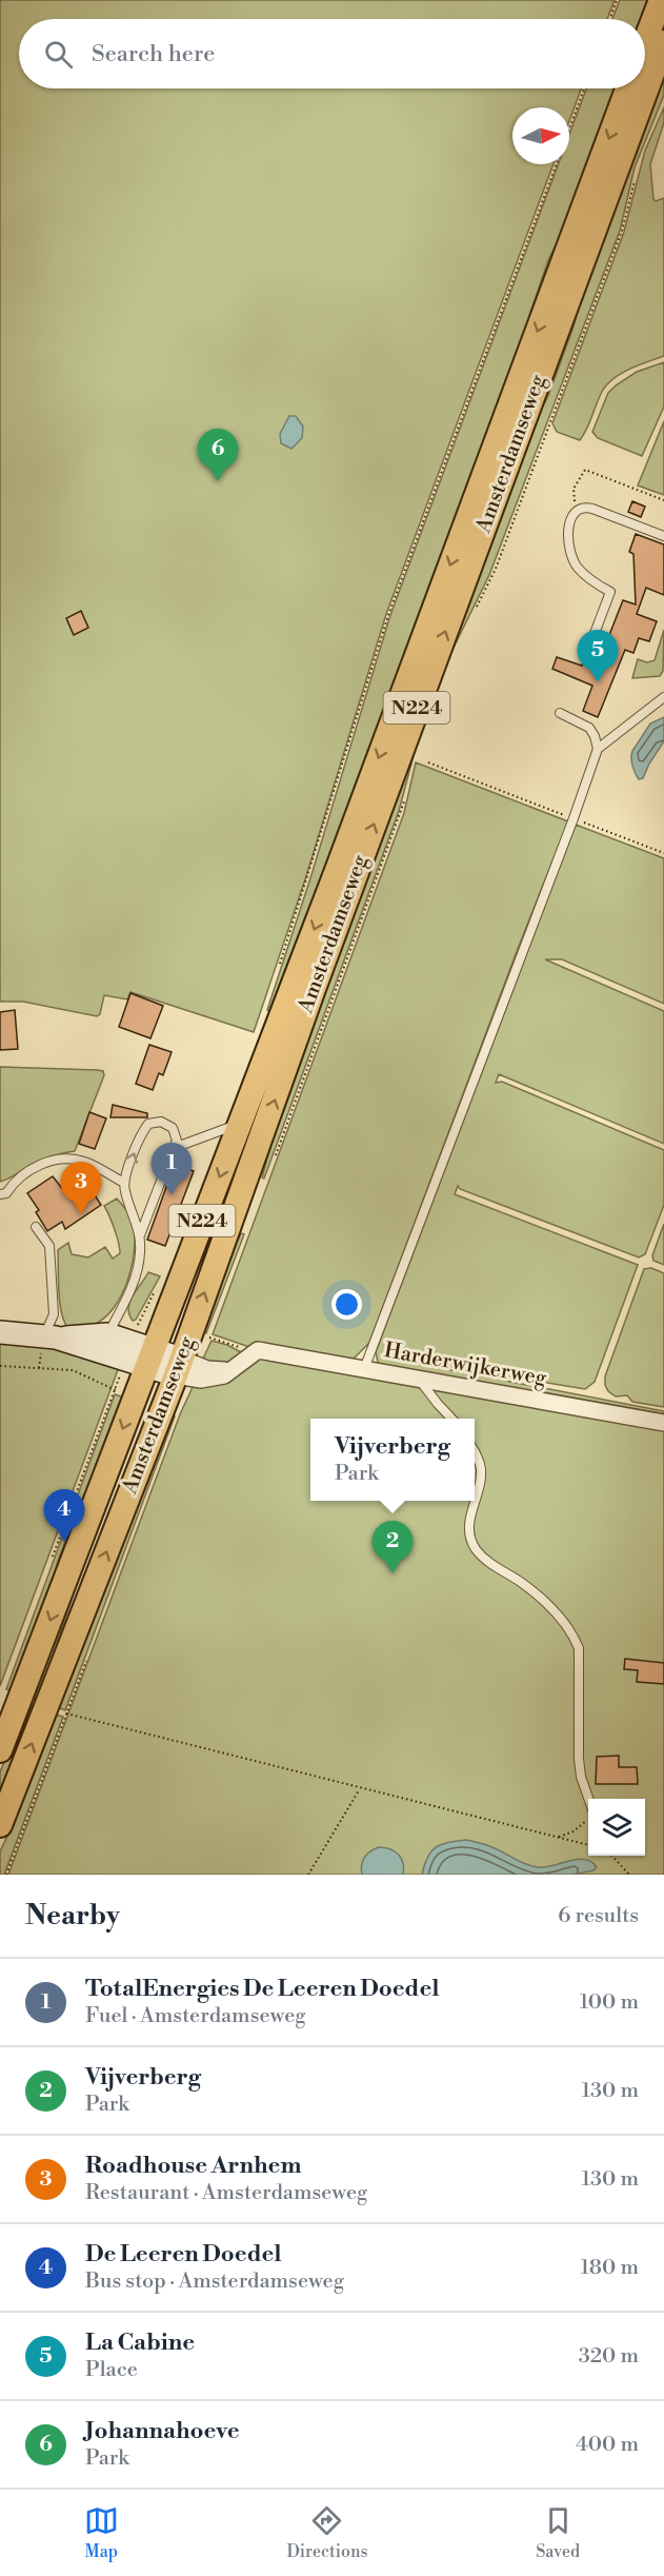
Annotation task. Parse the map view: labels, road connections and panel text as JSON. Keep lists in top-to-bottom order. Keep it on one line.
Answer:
{"streets":{"main road":["Amsterdamseweg","N224"],"street":["Harderwijkerweg"]},"north":"right","page":{"search":"Search here","pins":["6","5","1","3","4","2"],"popup":["Vijverberg","Park"],"heading":["Nearby","6 results"],"list":[{"mark":"1","name":"TotalEnergies De Leeren Doedel","note":"Fuel · Amsterdamseweg","value":"100 m"},{"mark":"2","name":"Vijverberg","note":"Park","value":"130 m"},{"mark":"3","name":"Roadhouse Arnhem","note":"Restaurant · Amsterdamseweg","value":"130 m"},{"mark":"4","name":"De Leeren Doedel","note":"Bus stop · Amsterdamseweg","value":"180 m"},{"mark":"5","name":"La Cabine","note":"Place","value":"320 m"},{"mark":"6","name":"Johannahoeve","note":"Park","value":"400 m"}],"nav":["Map","Directions","Saved"]}}
